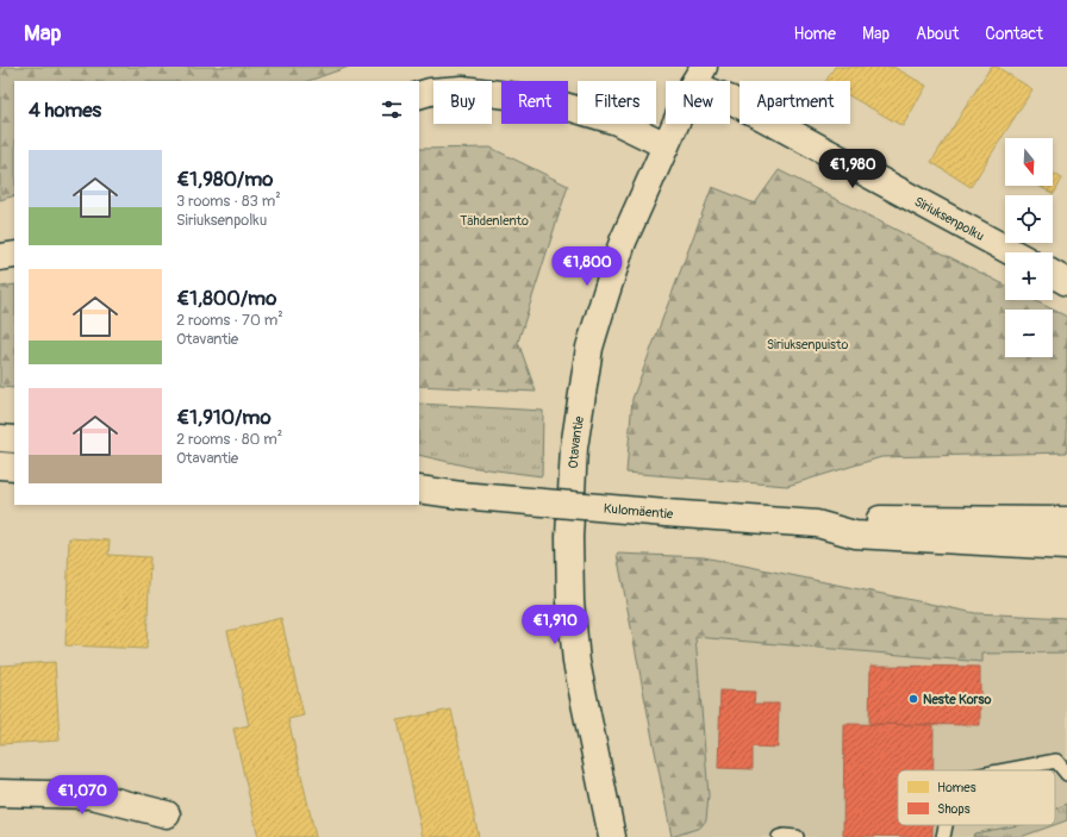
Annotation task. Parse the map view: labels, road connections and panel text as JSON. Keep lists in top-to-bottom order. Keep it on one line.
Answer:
{"streets":{"main road":["Siriuksenpolku","Otavantie","Kulomäentie"]},"crossings":[["Siriuksenpolku","Otavantie"]],"parks":["Tähdenlento","Siriuksenpuisto"],"places":["Neste Korso"],"legend":["Homes","Shops"],"north":"bottom","page":{"header":"Map","nav":["Home","Map","About","Contact"],"chip":["Buy","Rent","Filters","New","Apartment"],"heading":"4 homes","map_buttons":["+","−"],"list":[{"name":"€1,980/mo","note":"3 rooms · 83 m² · Siriuksenpolku"},{"name":"€1,800/mo","note":"2 rooms · 70 m² · Otavantie"},{"name":"€1,910/mo","note":"2 rooms · 80 m² · Otavantie"}],"price":["€1,980","€1,800","€1,910","€1,070"]}}
